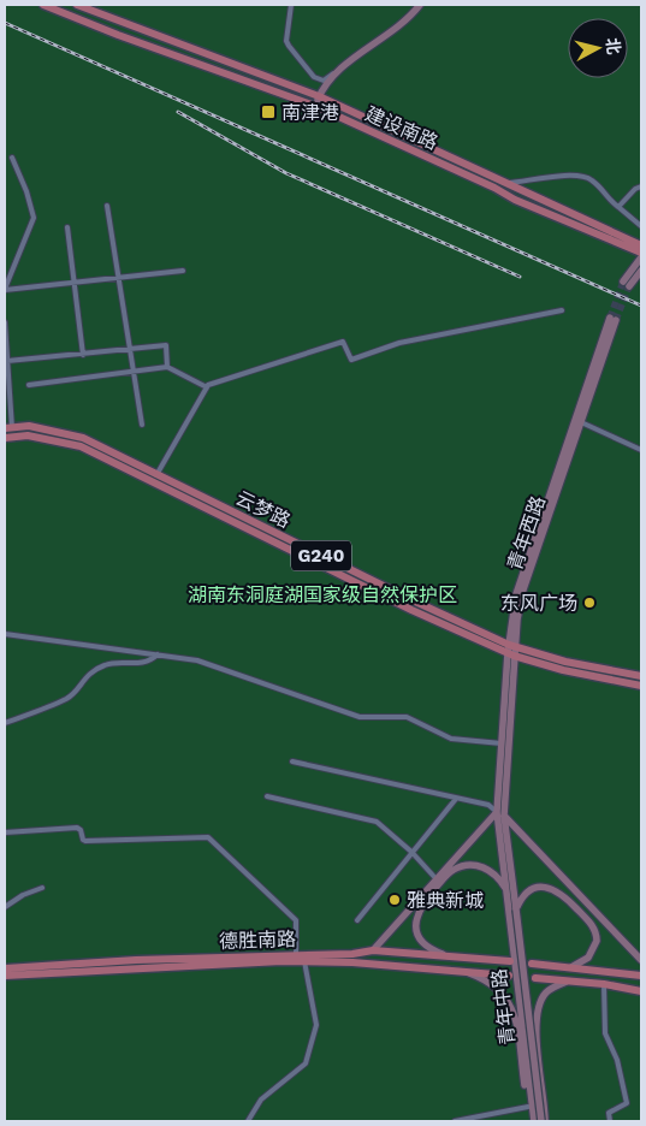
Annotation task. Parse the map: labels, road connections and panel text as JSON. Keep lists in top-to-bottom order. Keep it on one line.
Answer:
{"streets":{"main road":["建设南路","云梦路","青年西路","G240","德胜南路","青年中路"]},"crossings":[["云梦路","青年西路"],["云梦路","G240"],["青年西路","G240"],["青年西路","青年中路"]],"parks":["湖南东洞庭湖国家级自然保护区"],"places":{"transit":["南津港"],"other":["东风广场","雅典新城"]},"north":"right"}
